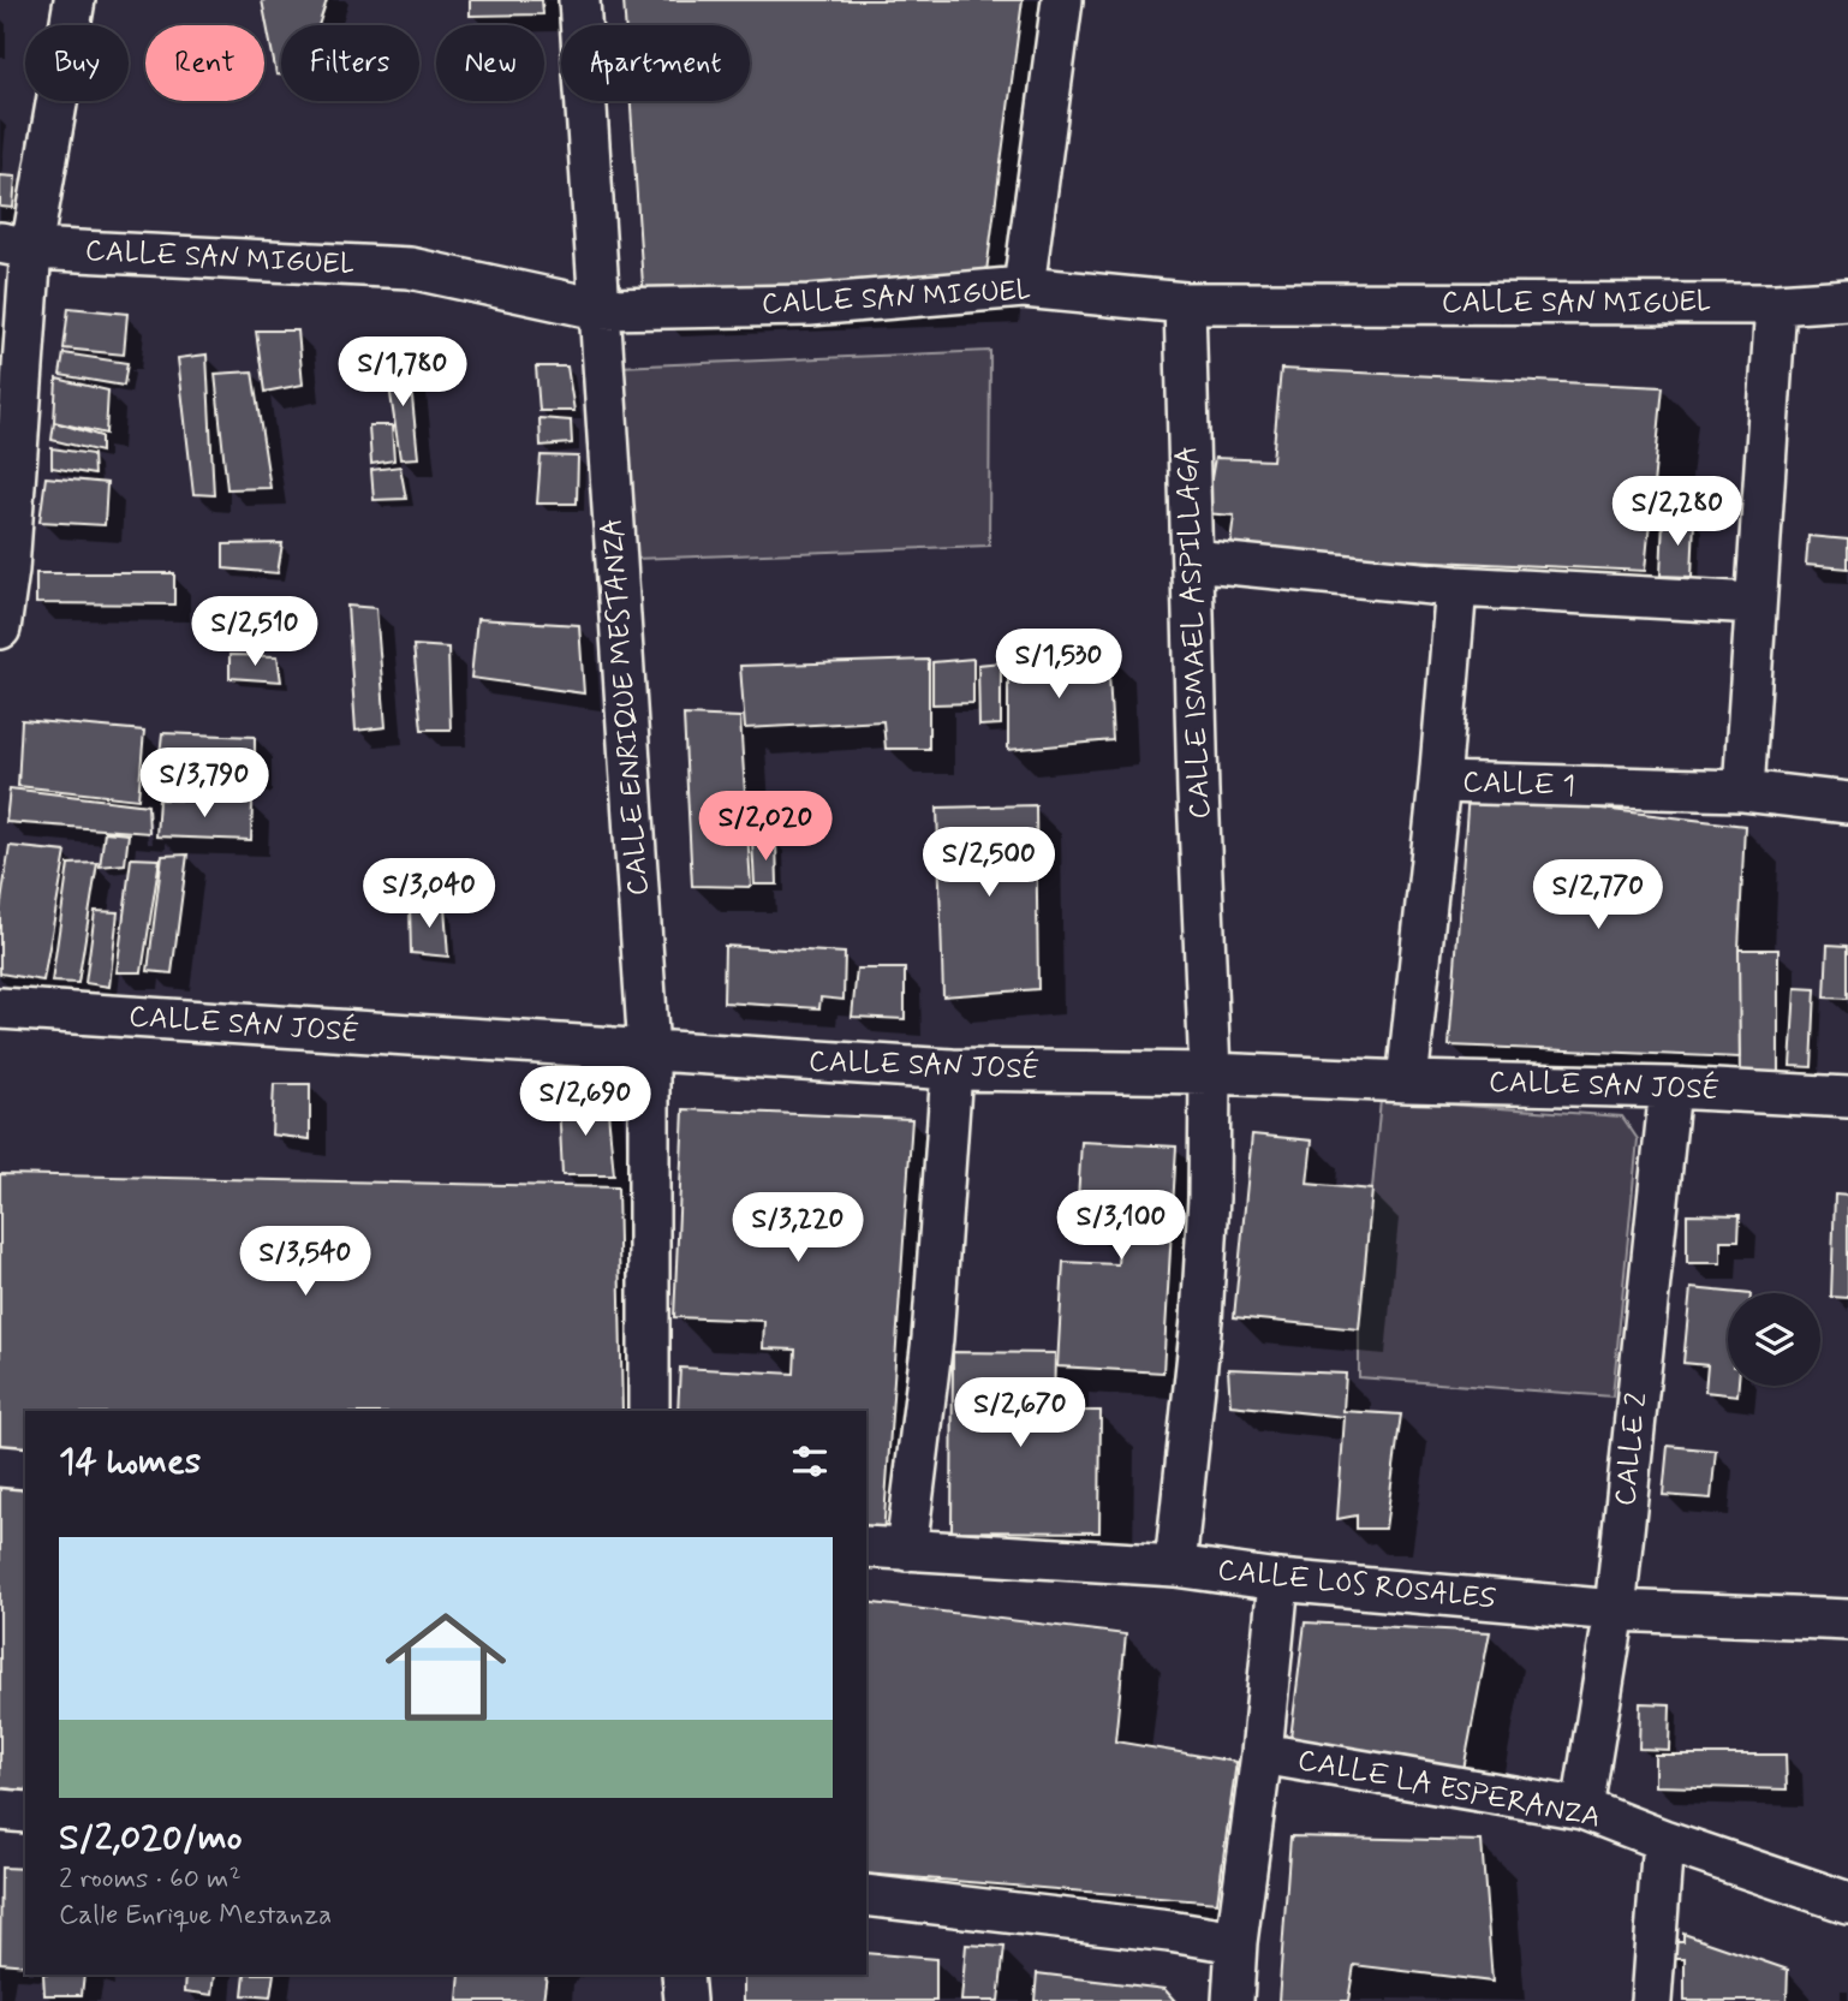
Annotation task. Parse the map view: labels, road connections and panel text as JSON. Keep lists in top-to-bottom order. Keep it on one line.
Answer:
{"streets":{"street":["CALLE SAN MIGUEL","CALLE ISMAEL ASPILLAGA","CALLE ENRIQUE MESTANZA","CALLE 1","CALLE SAN JOSÉ","CALLE 2","CALLE LOS ROSALES","CALLE LA ESPERANZA"]},"crossings":[["CALLE SAN MIGUEL","CALLE ISMAEL ASPILLAGA"],["CALLE SAN MIGUEL","CALLE ENRIQUE MESTANZA"],["CALLE ISMAEL ASPILLAGA","CALLE SAN JOSÉ"],["CALLE ISMAEL ASPILLAGA","CALLE LOS ROSALES"],["CALLE ENRIQUE MESTANZA","CALLE SAN JOSÉ"],["CALLE 1","CALLE SAN JOSÉ"],["CALLE SAN JOSÉ","CALLE 2"],["CALLE 2","CALLE LOS ROSALES"],["CALLE 2","CALLE LA ESPERANZA"],["CALLE LOS ROSALES","CALLE LA ESPERANZA"]],"page":{"chip":["Buy","Rent","Filters","New","Apartment"],"price":["S/1,780","S/2,280","S/2,510","S/1,530","S/3,790","S/2,020","S/2,500","S/3,040","S/2,770","S/2,690","S/3,100","S/3,220","S/3,540","S/2,670"],"heading":"14 homes","list":[{"name":"S/2,020/mo","note":"2 rooms · 60 m² · Calle Enrique Mestanza"}]}}
